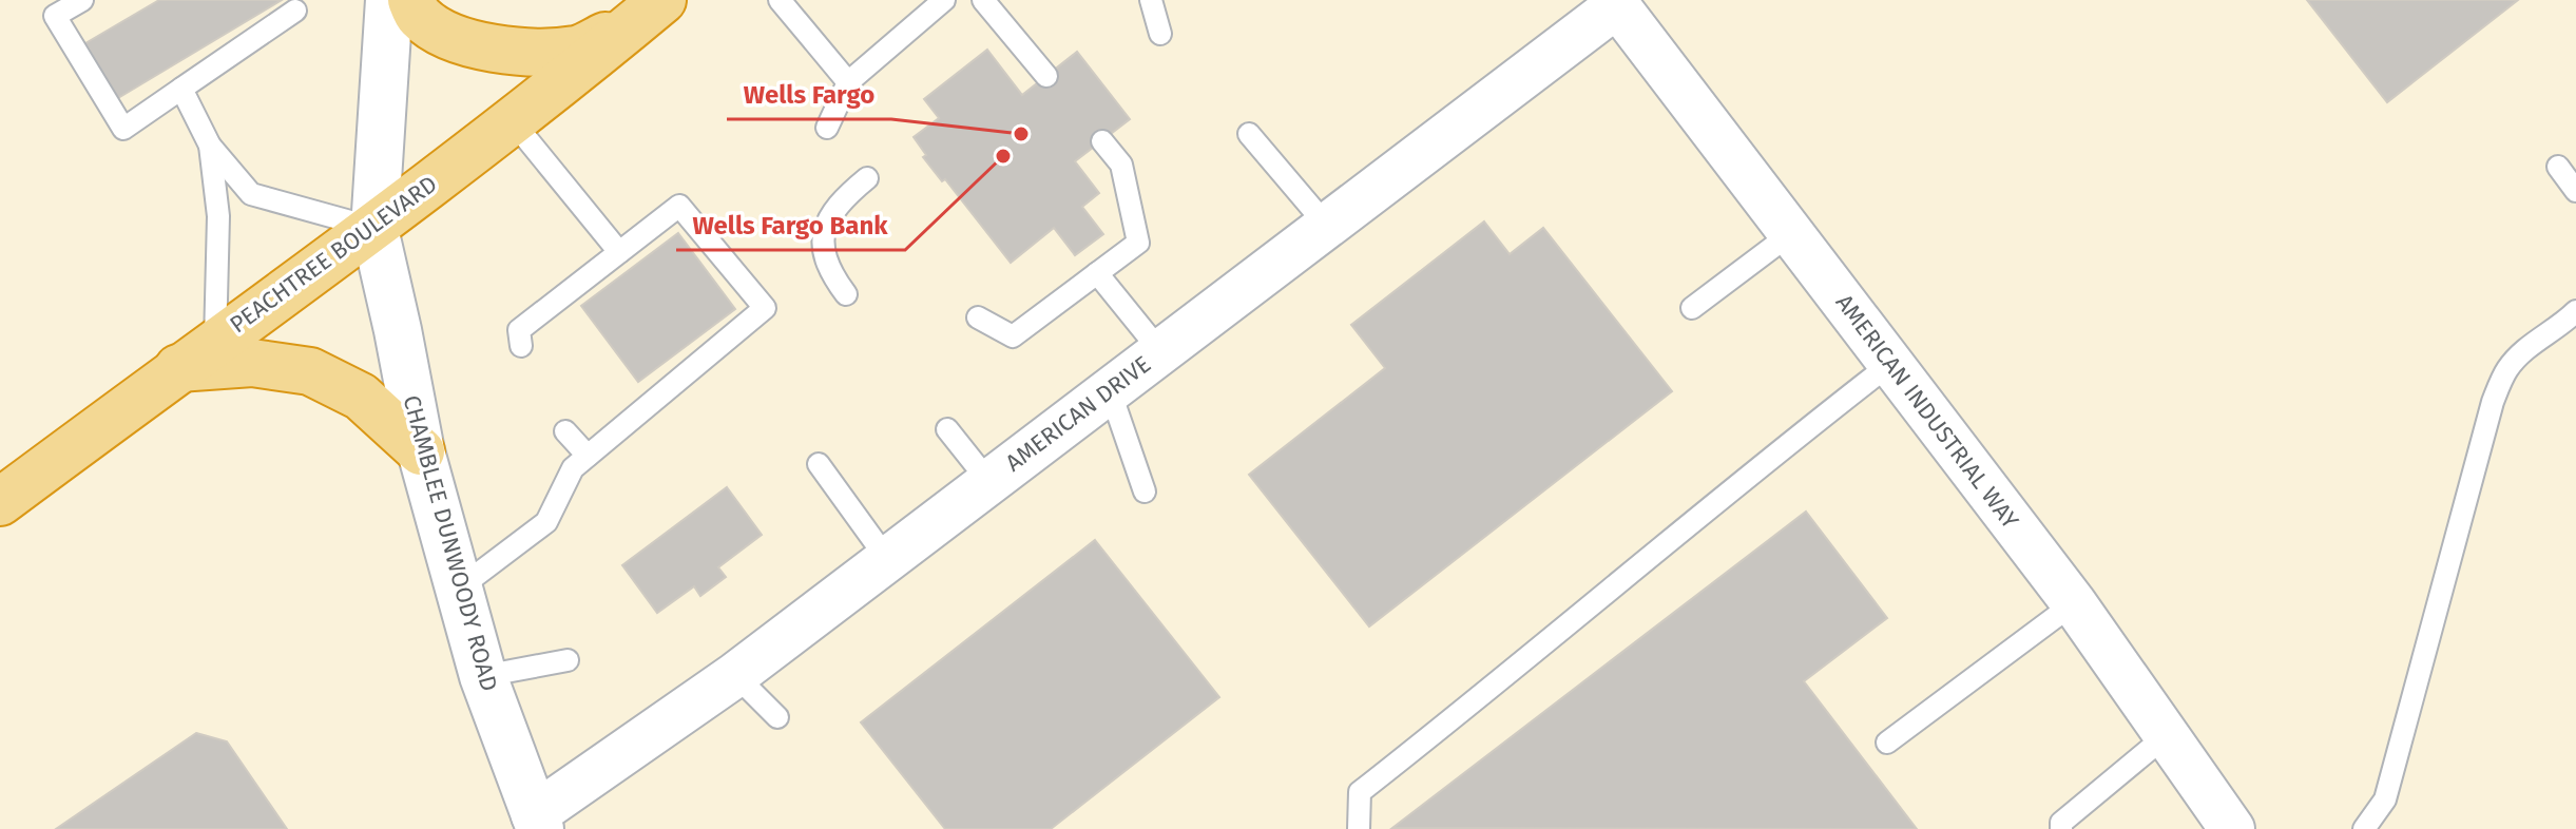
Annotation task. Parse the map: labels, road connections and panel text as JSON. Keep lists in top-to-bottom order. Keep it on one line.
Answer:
{"streets":{"highway":["PEACHTREE BOULEVARD"],"street":["AMERICAN INDUSTRIAL WAY","AMERICAN DRIVE","CHAMBLEE DUNWOODY ROAD"]},"crossings":[["PEACHTREE BOULEVARD","CHAMBLEE DUNWOODY ROAD"],["AMERICAN INDUSTRIAL WAY","AMERICAN DRIVE"],["AMERICAN DRIVE","CHAMBLEE DUNWOODY ROAD"]],"places":["Wells Fargo","Wells Fargo Bank"]}
